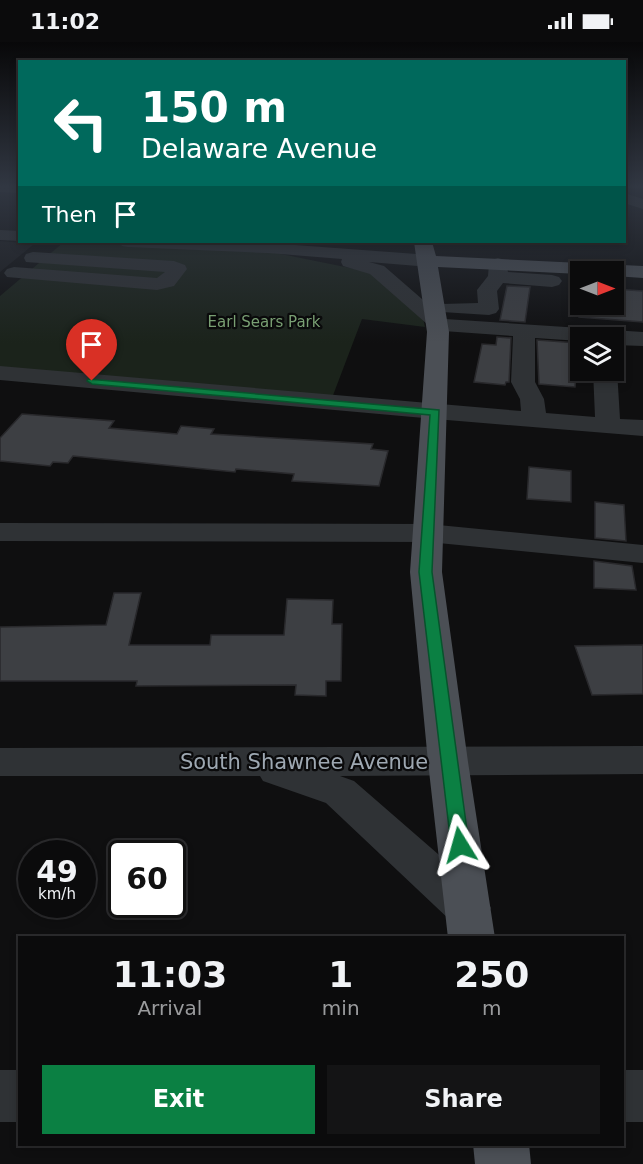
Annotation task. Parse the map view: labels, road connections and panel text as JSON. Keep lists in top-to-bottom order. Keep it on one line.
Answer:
{"streets":{"street":["South Shawnee Avenue"]},"parks":["Earl Sears Park"],"north":"right","page":{"status":"11:02","turn":["150 m","Delaware Avenue"],"then":"Then","speed":"49 km/h","limit":"60","eta":["11:03","Arrival","1","min","250","m"],"buttons":["Exit","Share"]}}
